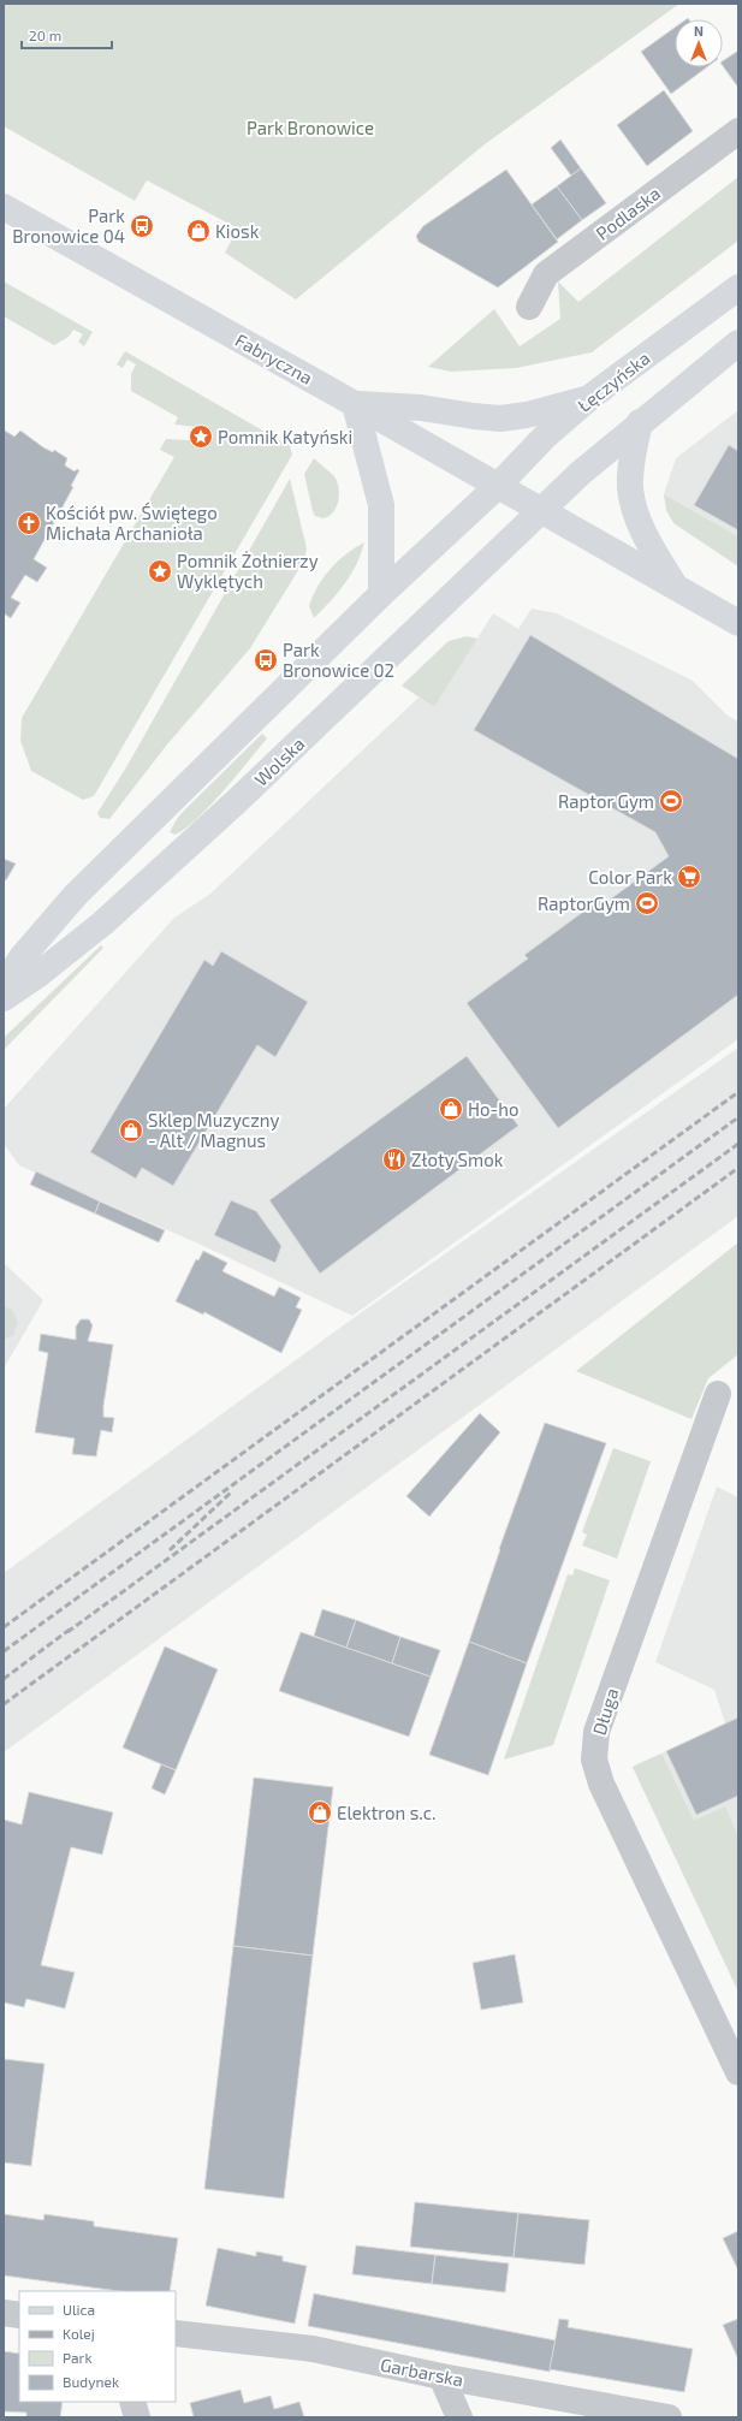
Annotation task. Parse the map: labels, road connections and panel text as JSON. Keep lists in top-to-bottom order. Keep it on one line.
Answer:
{"streets":{"street":["Podlaska","Fabryczna","Łęczyńska","Wolska","Długa","Garbarska"]},"crossings":[["Fabryczna","Łęczyńska"],["Fabryczna","Wolska"]],"parks":["Park Bronowice"],"places":{"bus stop":["Park Bronowice 04","Park Bronowice 02"],"shop":["Kiosk","Ho-ho","Sklep Muzyczny - Alt / Magnus","Elektron s.c."],"place":["Pomnik Katyński","Pomnik Żołnierzy Wyklętych"],"church":["Kościół pw. Świętego Michała Archanioła"],"sports":["Raptor Gym","RaptorGym"],"supermarket":["Color Park"],"restaurant":["Złoty Smok"]},"legend":["Ulica","Kolej","Park","Budynek"],"scale_bar":"20 m","north":"top"}
